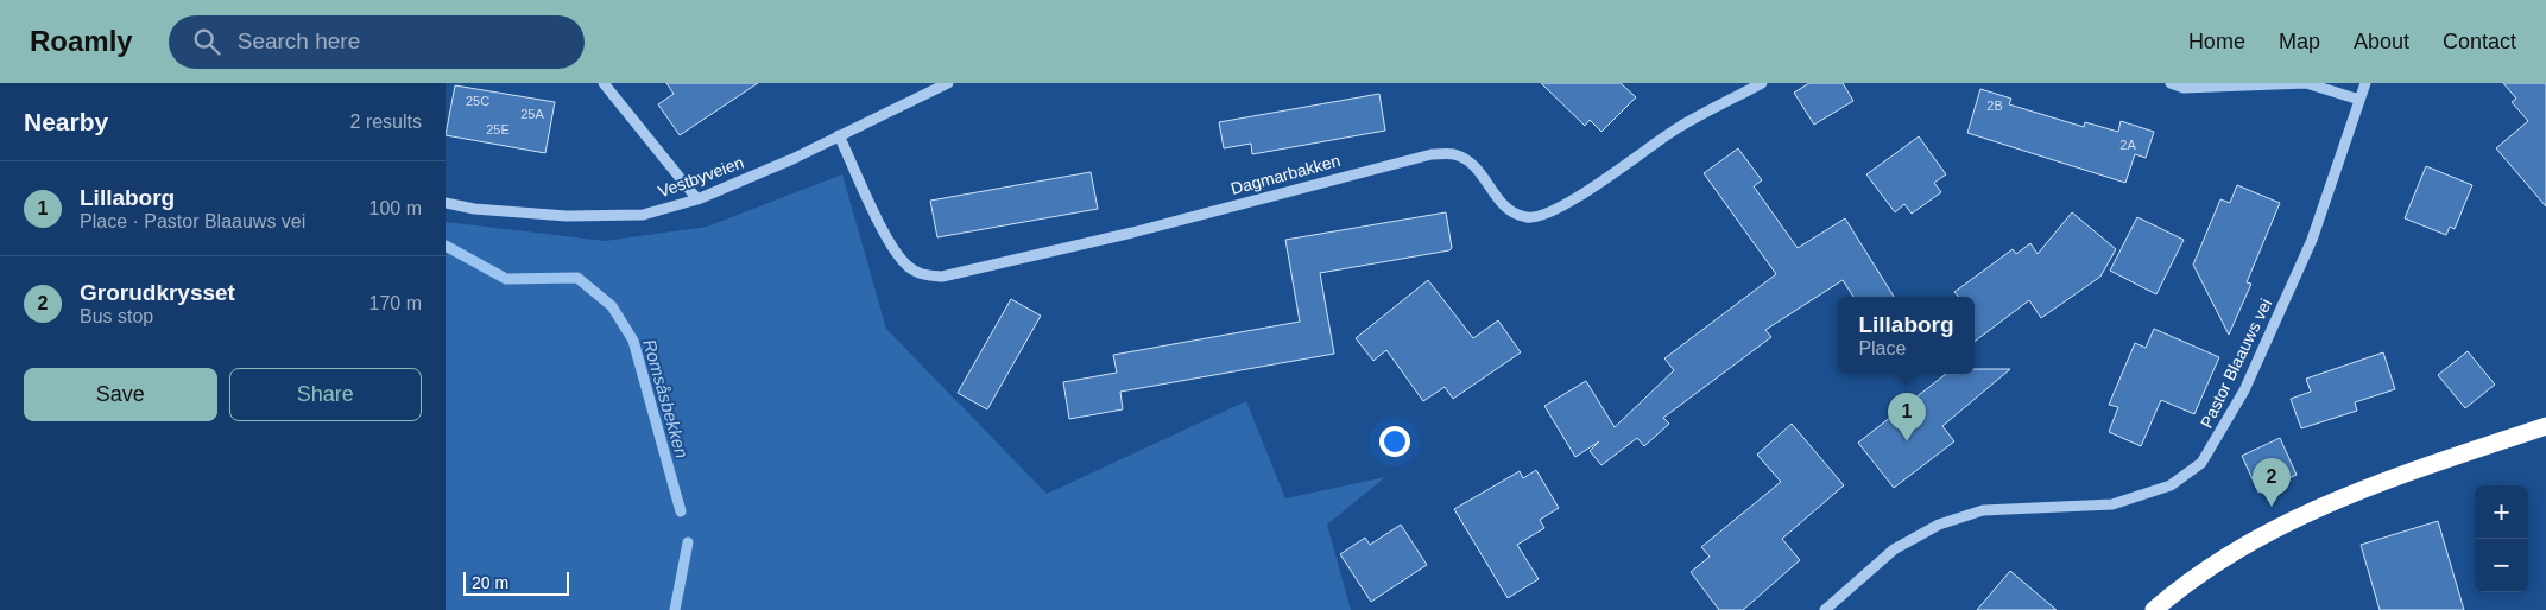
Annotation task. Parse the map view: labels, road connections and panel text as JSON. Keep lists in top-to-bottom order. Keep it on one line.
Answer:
{"streets":{"street":["Dagmarbakken","Vestbyveien","Pastor Blaauws vei"]},"crossings":[["Dagmarbakken","Vestbyveien"]],"water":["Romsåsbekken"],"house_numbers":["25C","2B","25A","25E","2A"],"scale_bar":"20 m","page":{"header":"Roamly","search":"Search here","nav":["Home","Map","About","Contact"],"heading":["Nearby","2 results"],"list":[{"mark":"1","name":"Lillaborg","note":"Place · Pastor Blaauws vei","value":"100 m"},{"mark":"2","name":"Grorudkrysset","note":"Bus stop","value":"170 m"}],"popup":["Lillaborg","Place"],"buttons":["Save","Share"],"pins":["1","2"],"map_buttons":["+","−"],"scale":"20 m"}}
